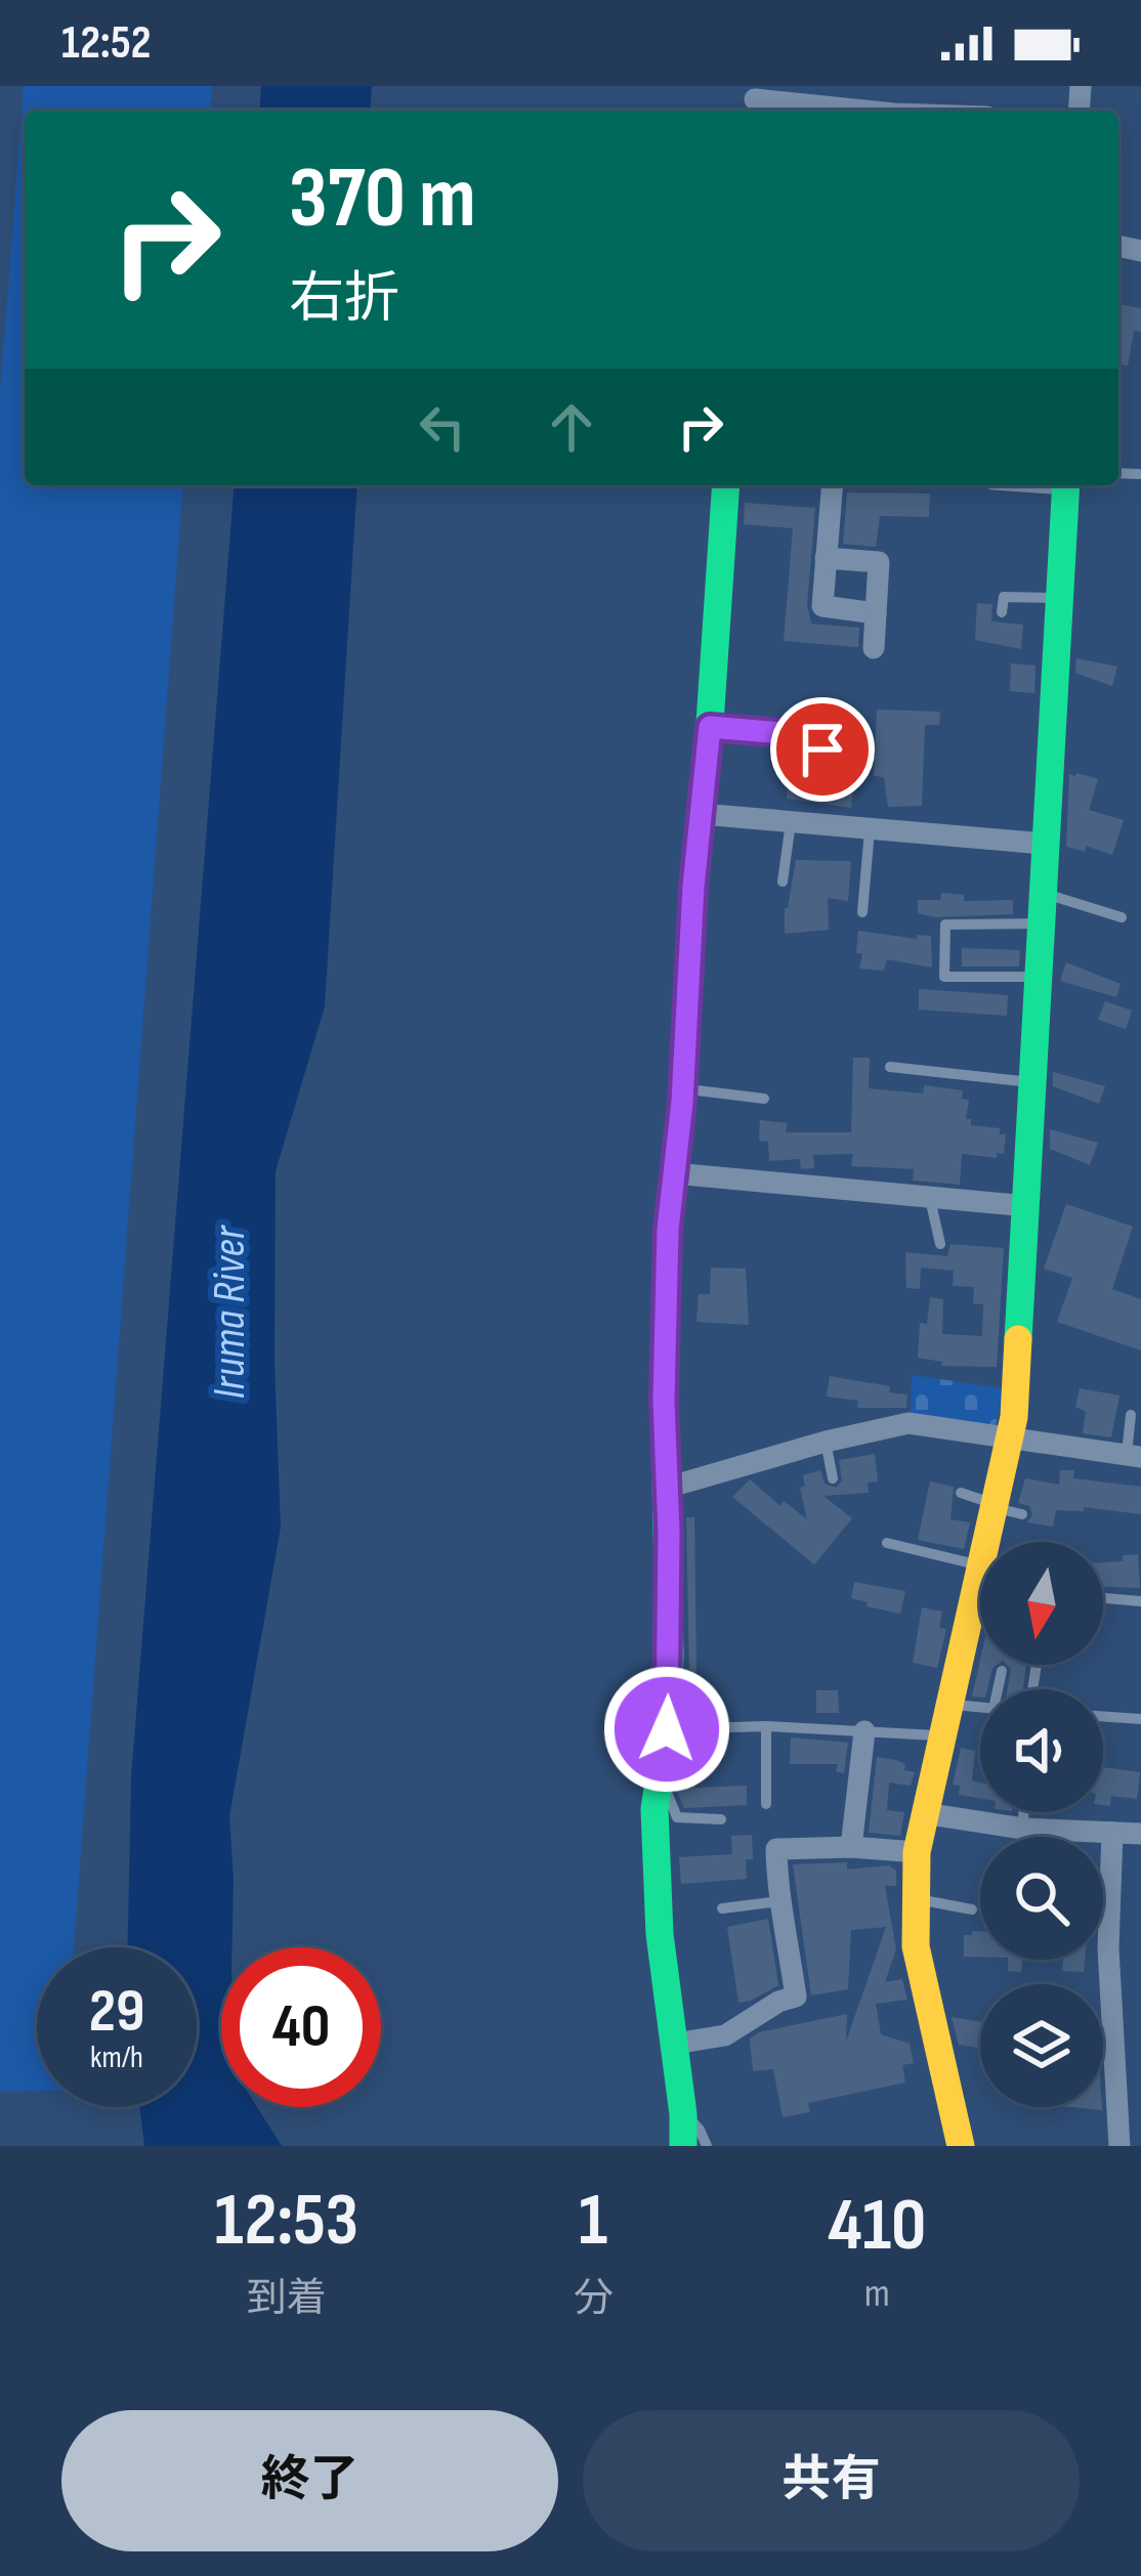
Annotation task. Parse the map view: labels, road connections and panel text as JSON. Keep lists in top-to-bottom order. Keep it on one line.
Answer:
{"water":["Iruma River"],"north":"bottom","page":{"status":"12:52","turn":["370 m","右折"],"speed":"29 km/h","limit":"40","eta":["12:53","到着","1","分","410","m"],"buttons":["終了","共有"]}}
